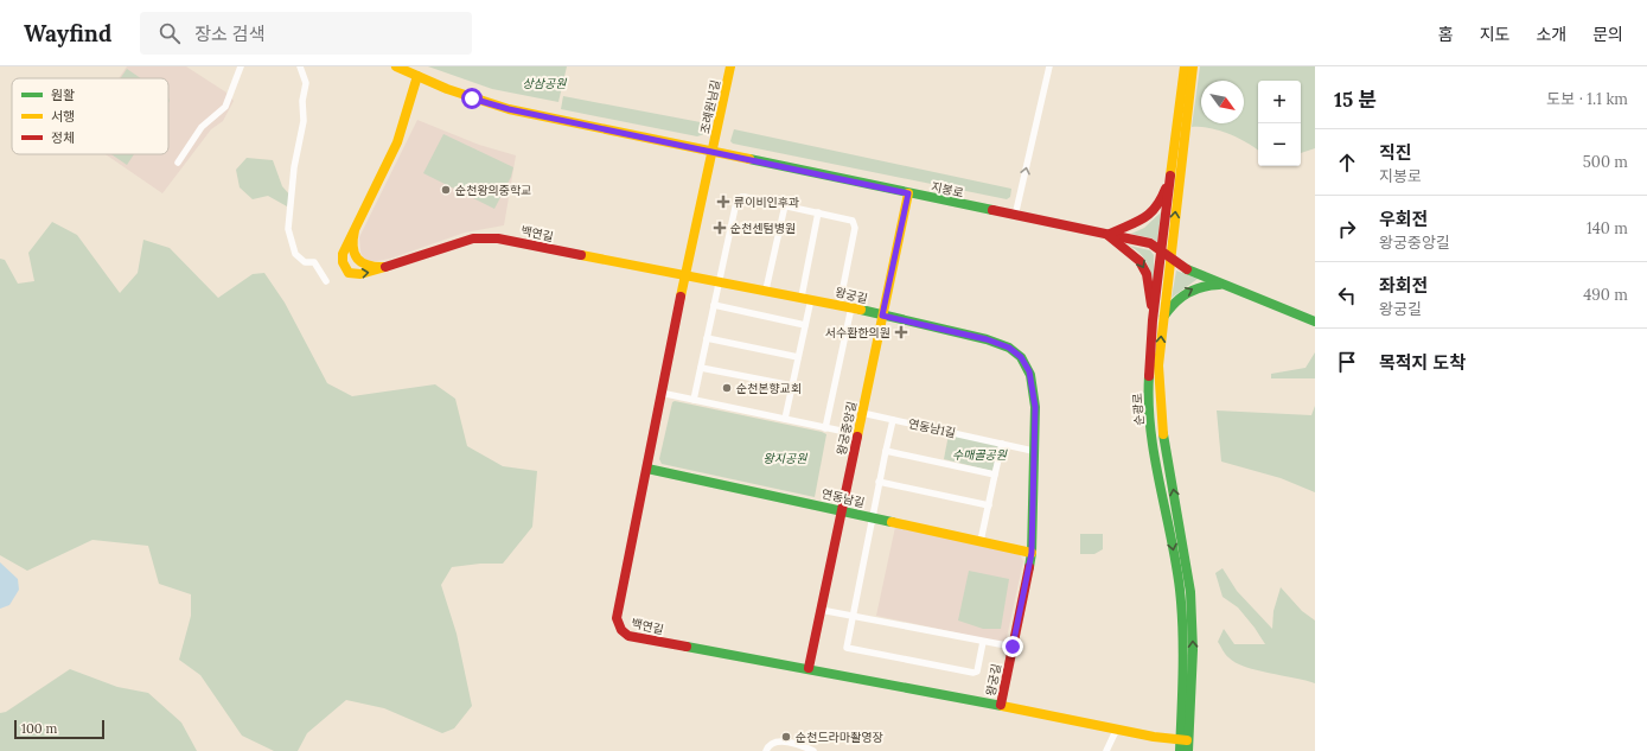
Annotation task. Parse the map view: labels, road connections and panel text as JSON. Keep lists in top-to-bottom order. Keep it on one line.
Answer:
{"streets":{"street":["조례원님길","지봉로","백연길","왕궁길","순광로","왕궁중앙길","연동남1길","연동남길"]},"crossings":[["조례원님길","지봉로"],["조례원님길","백연길"],["지봉로","백연길"],["지봉로","순광로"],["지봉로","왕궁중앙길"],["백연길","왕궁길"],["백연길","순광로"],["백연길","왕궁중앙길"],["백연길","연동남길"],["왕궁길","왕궁중앙길"],["왕궁길","연동남1길"],["왕궁길","연동남길"],["왕궁중앙길","연동남1길"],["왕궁중앙길","연동남길"]],"parks":["상삼공원","수매골공원","왕지공원"],"places":{"other":["순천왕의중학교","순천본향교회","순천드라마촬영장"],"health":["류이비인후과","순천센텀병원","서수환한의원"]},"legend":["원활","서행","정체"],"scale_bar":"100 m","north":"bottom right","page":{"header":"Wayfind","search":"장소 검색","nav":["홈","지도","소개","문의"],"heading":["15 분","도보 · 1.1 km"],"map_buttons":["+","−"],"list":[["직진","지봉로","500 m"],["우회전","왕궁중앙길","140 m"],["좌회전","왕궁길","490 m"],"목적지 도착"],"scale":"100 m"}}
